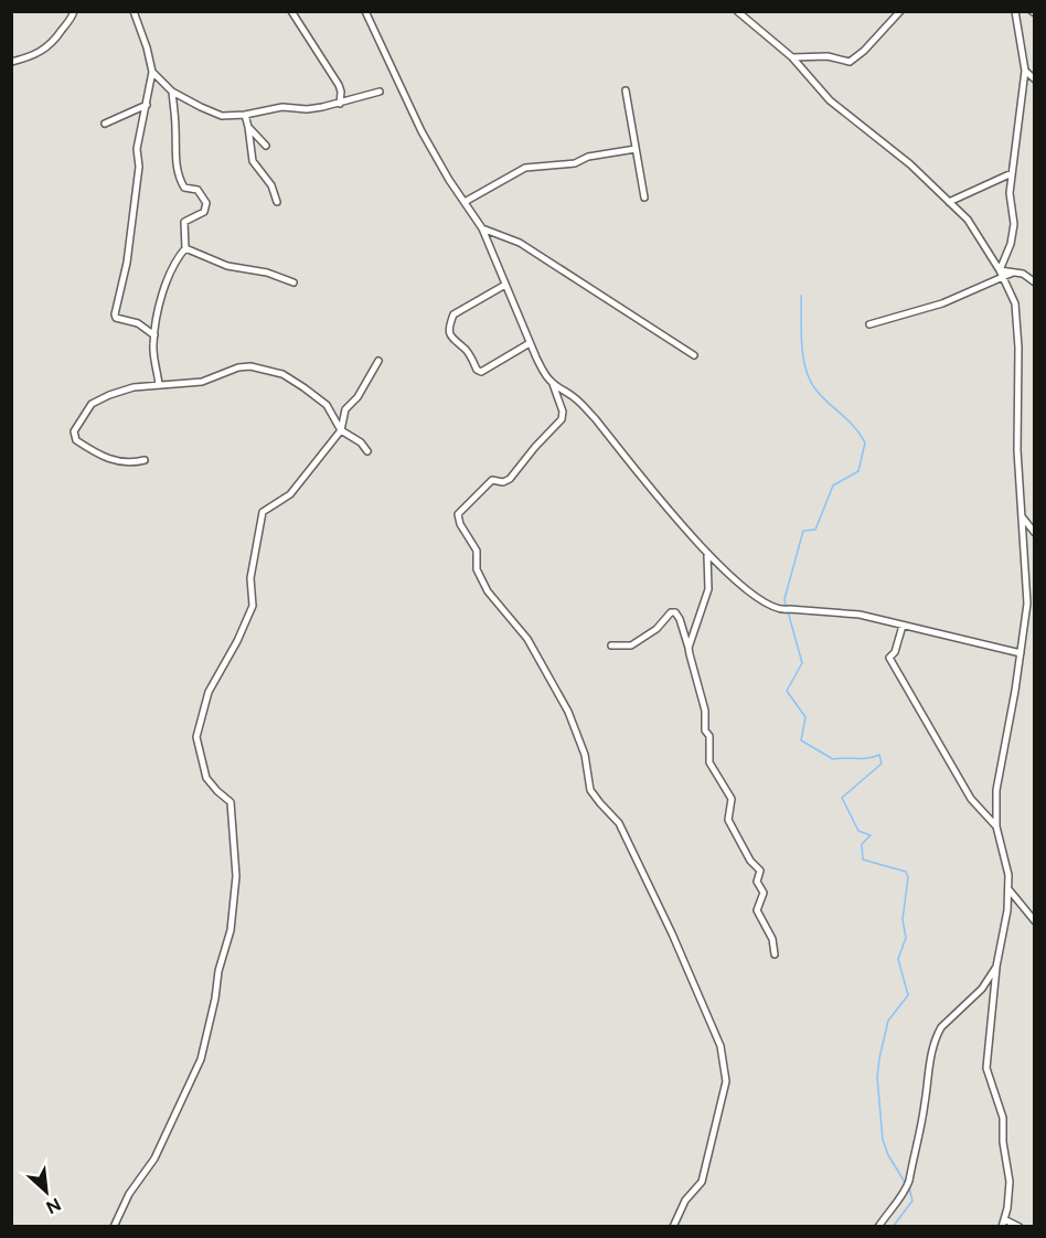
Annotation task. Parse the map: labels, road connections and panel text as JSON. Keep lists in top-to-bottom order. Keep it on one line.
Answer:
{"north":"bottom right"}
